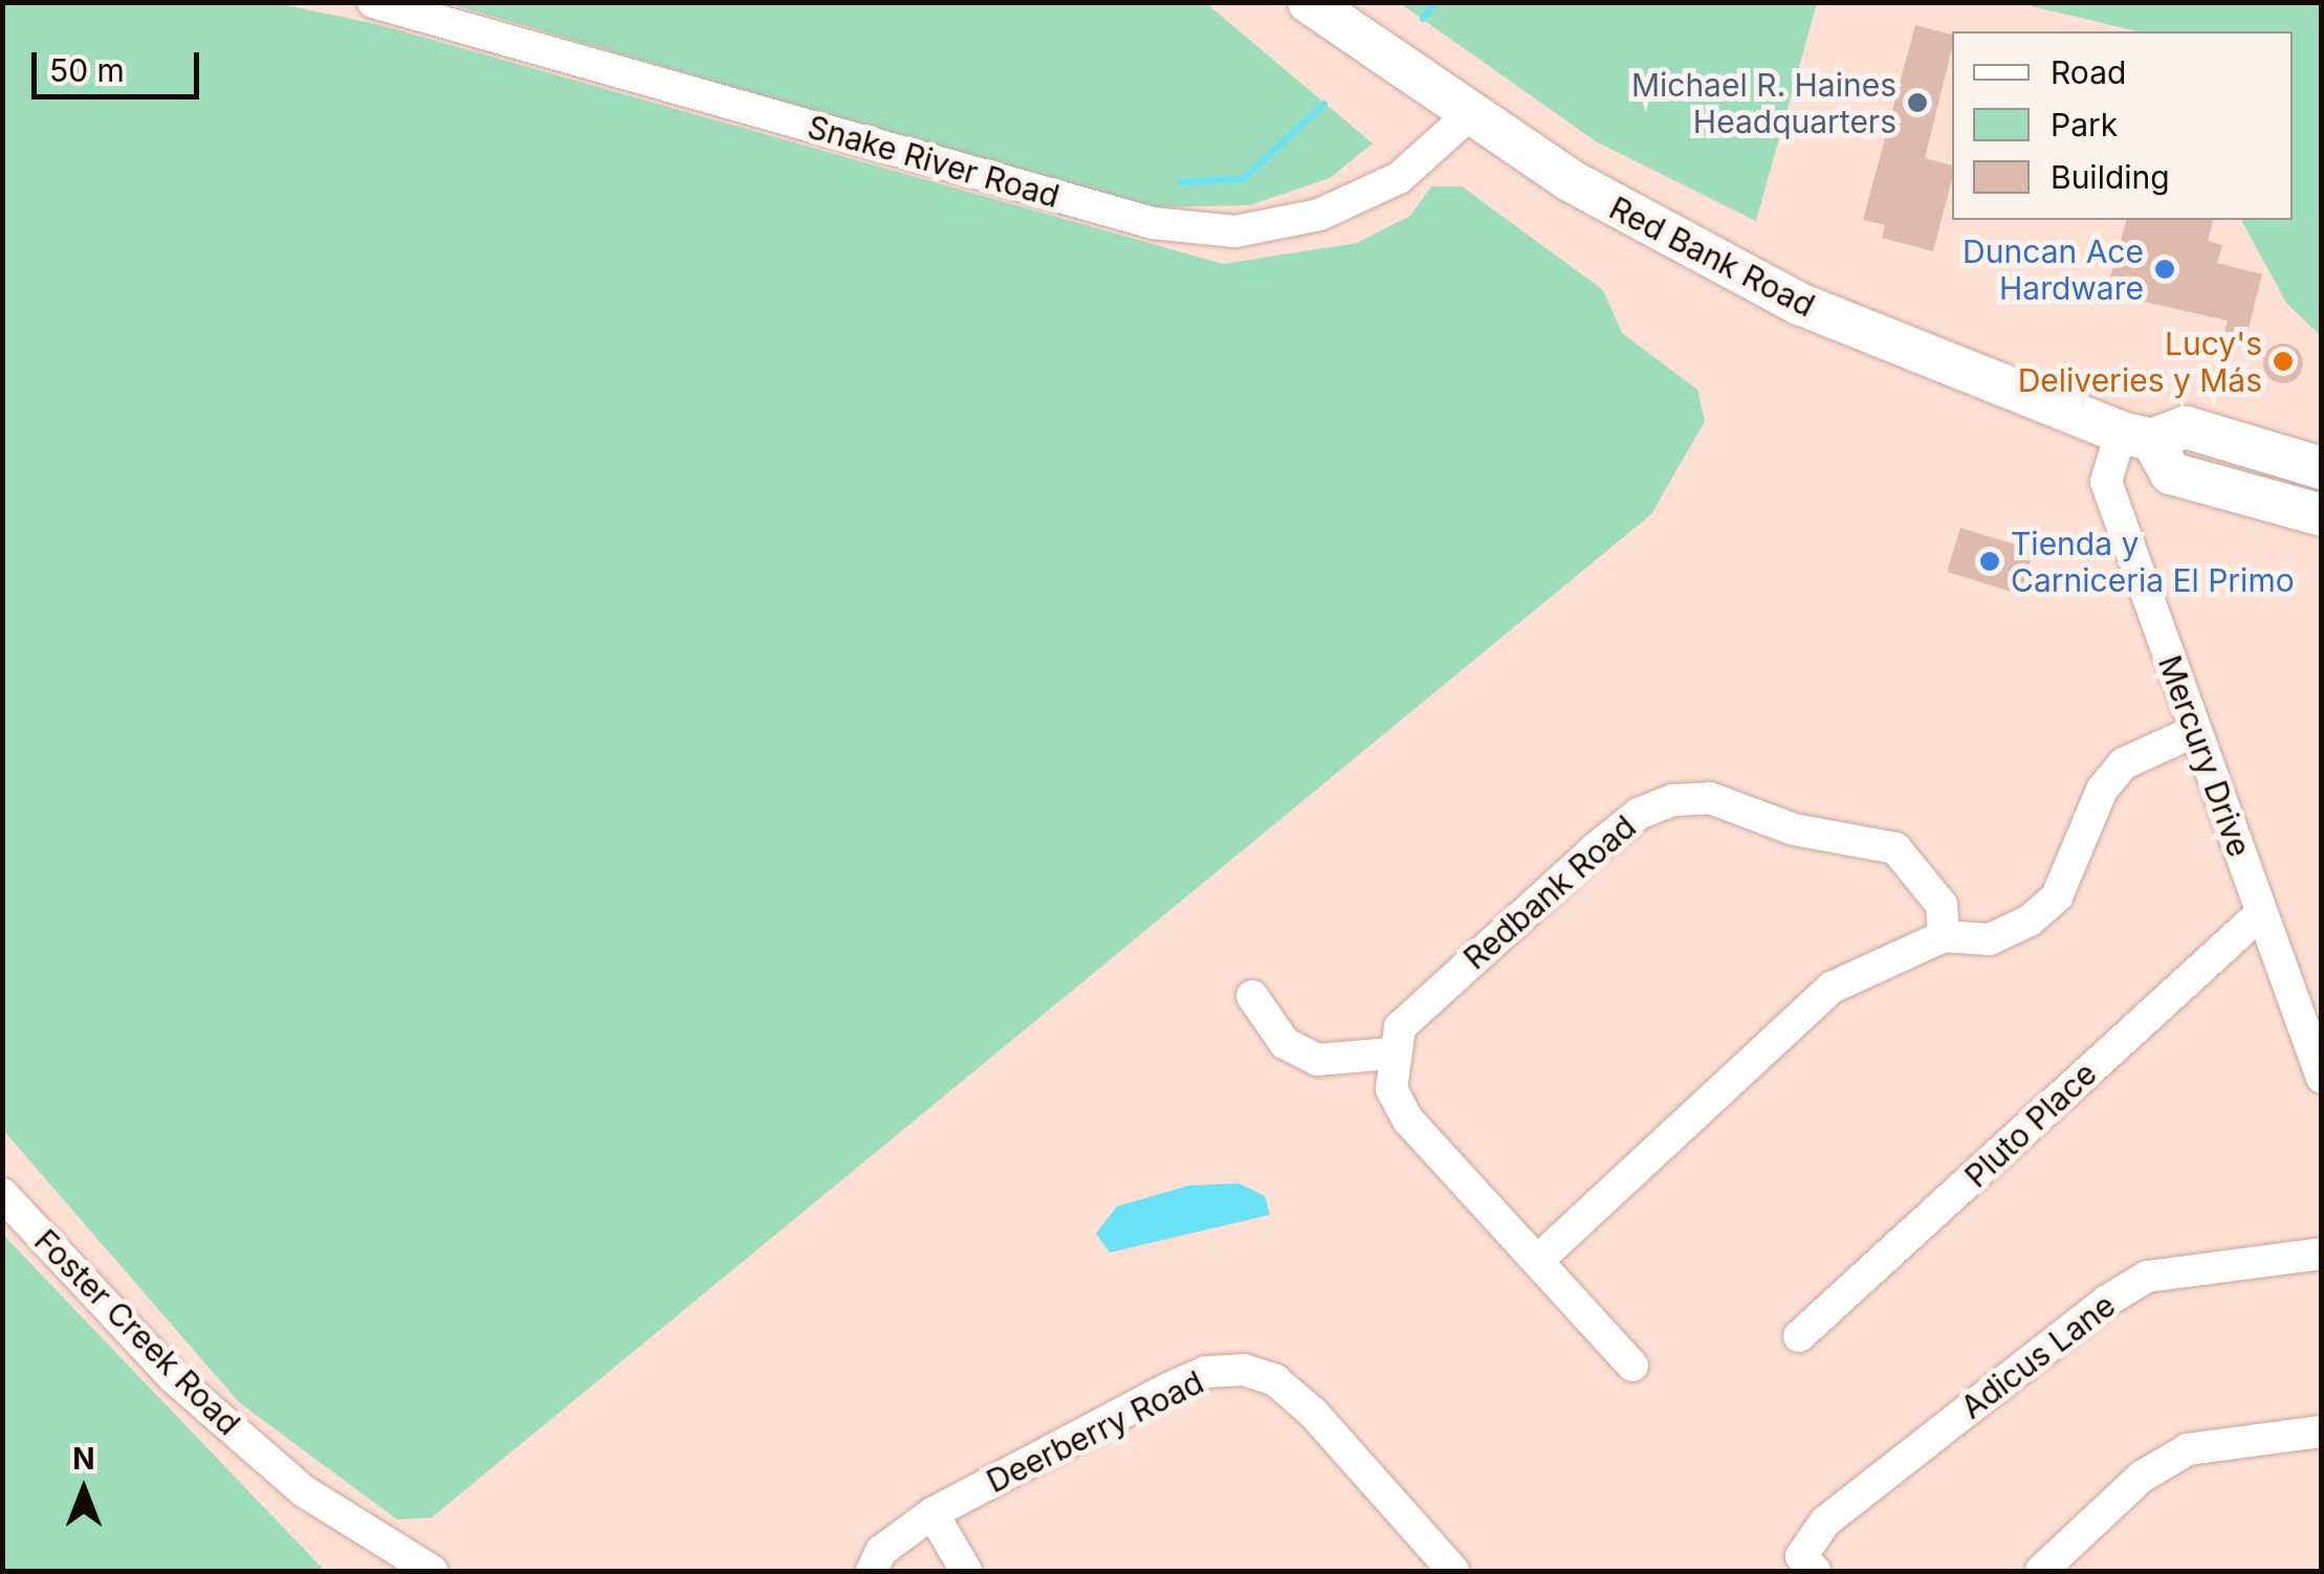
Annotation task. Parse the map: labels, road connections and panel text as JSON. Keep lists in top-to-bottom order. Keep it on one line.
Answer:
{"streets":{"main road":["Red Bank Road"],"street":["Snake River Road","Mercury Drive","Redbank Road","Pluto Place","Foster Creek Road","Adicus Lane","Deerberry Road"]},"crossings":[["Snake River Road","Red Bank Road"],["Red Bank Road","Mercury Drive"],["Mercury Drive","Pluto Place"]],"places":["Michael R. Haines Headquarters","Duncan Ace Hardware","Lucy's Deliveries y Más","Tienda y Carniceria El Primo"],"legend":["Road","Park","Building"],"scale_bar":"50 m","north":"top"}
